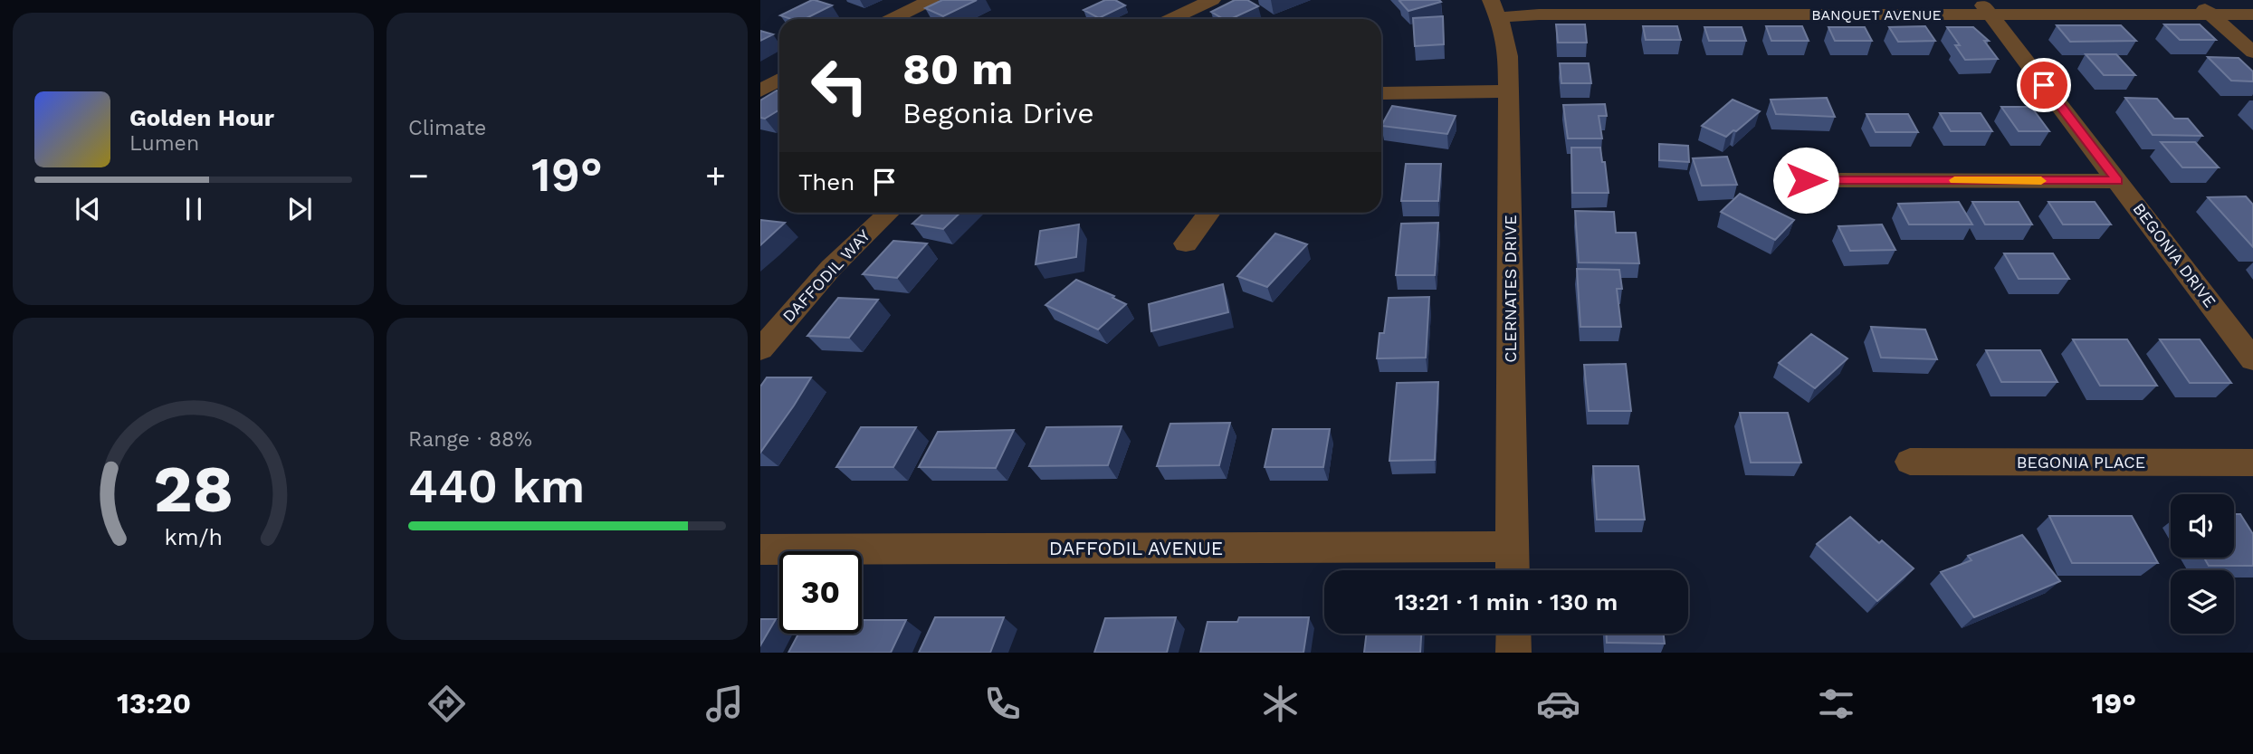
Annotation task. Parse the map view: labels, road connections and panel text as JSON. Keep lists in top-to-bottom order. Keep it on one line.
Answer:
{"streets":{"street":["BANQUET AVENUE","BEGONIA DRIVE","DAFFODIL WAY","CLERNATES DRIVE","BEGONIA PLACE","DAFFODIL AVENUE"]},"crossings":[["BANQUET AVENUE","BEGONIA DRIVE"],["BANQUET AVENUE","CLERNATES DRIVE"],["CLERNATES DRIVE","DAFFODIL AVENUE"]],"page":{"tile":["Climate",["Range · 88%","440 km"]],"turn":["80 m","Begonia Drive"],"song":["Golden Hour","Lumen"],"heat":["−","19°","+"],"then":"Then","limit":"30","trip":"13:21 · 1 min · 130 m","tabs":["13:20","19°"],"gauge":["28","km/h"]}}
